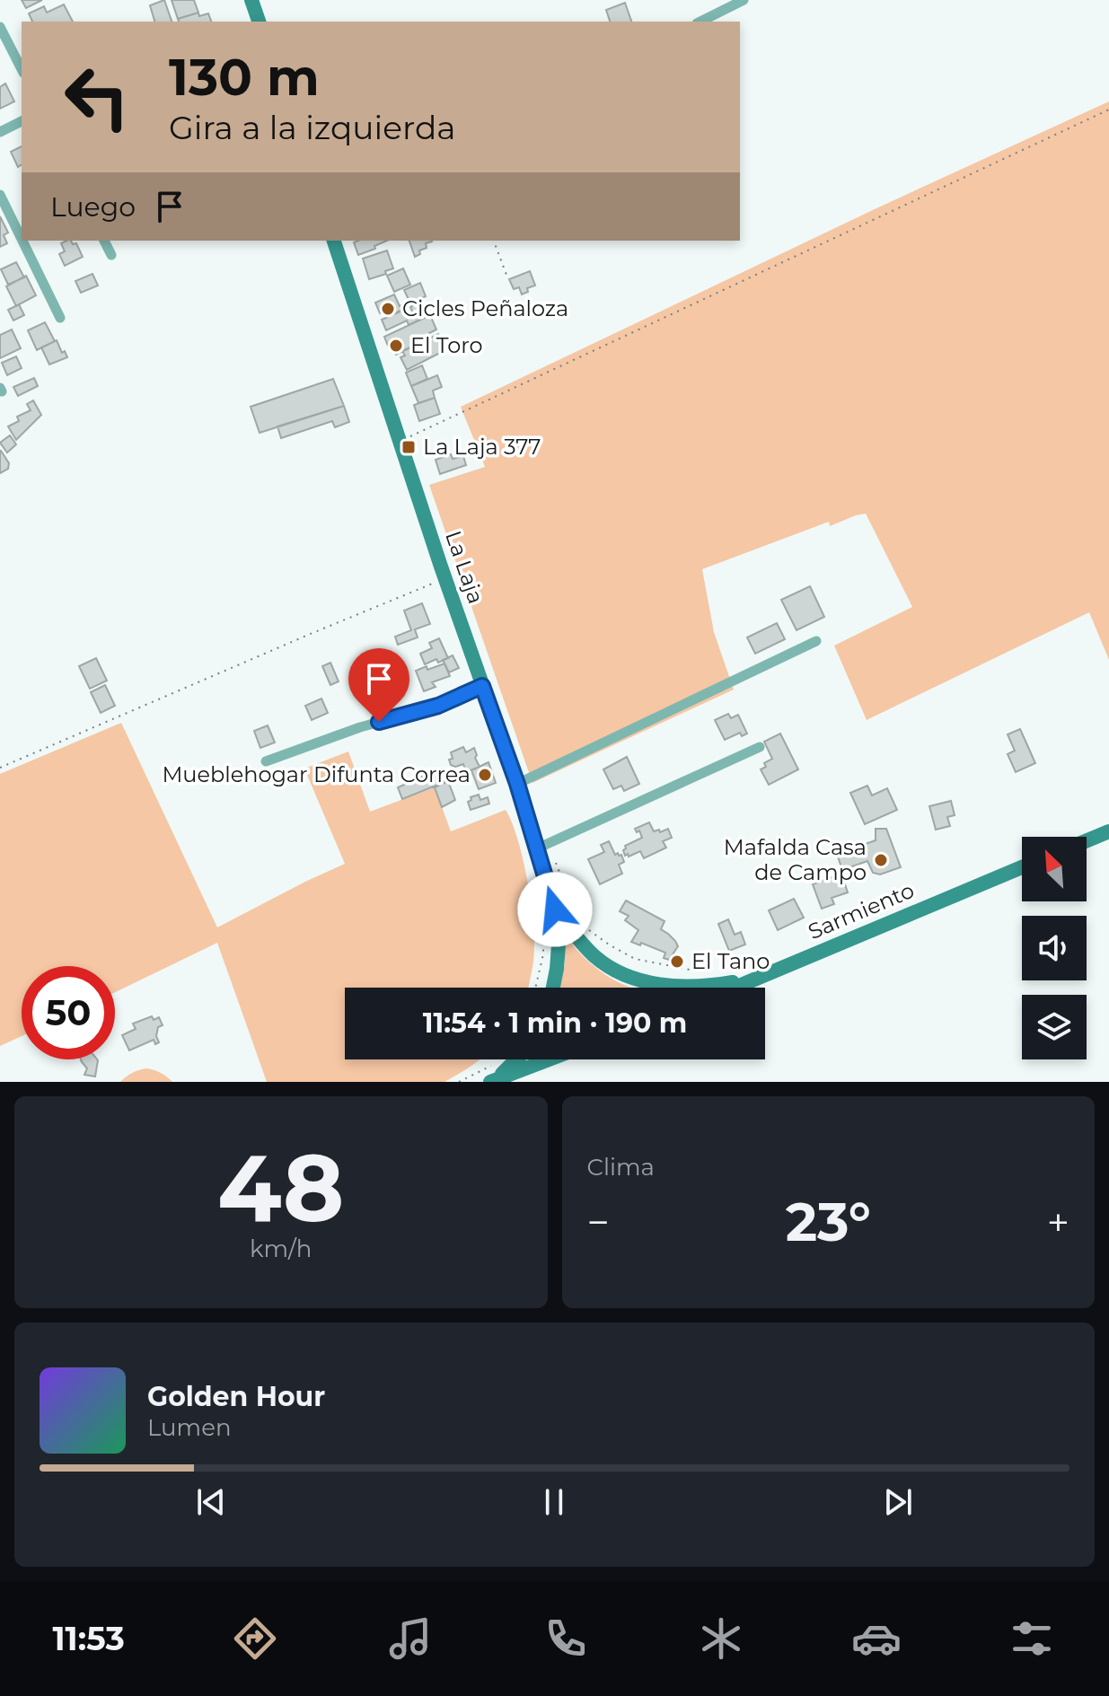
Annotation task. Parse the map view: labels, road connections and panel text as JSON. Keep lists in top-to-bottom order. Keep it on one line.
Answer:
{"streets":{"main road":["La Laja","Sarmiento"]},"crossings":[["La Laja","Sarmiento"]],"places":{"other":["Cicles Peñaloza","El Toro","Mueblehogar Difunta Correa","Mafalda Casa de Campo","El Tano"],"transit":["La Laja 377"]},"north":"top left","page":{"turn":["130 m","Gira a la izquierda"],"then":"Luego","limit":"50","trip":"11:54 · 1 min · 190 m","tile":[["48","km/h"],"Clima"],"heat":["−","23°","+"],"song":["Golden Hour","Lumen"],"tabs":"11:53"}}
